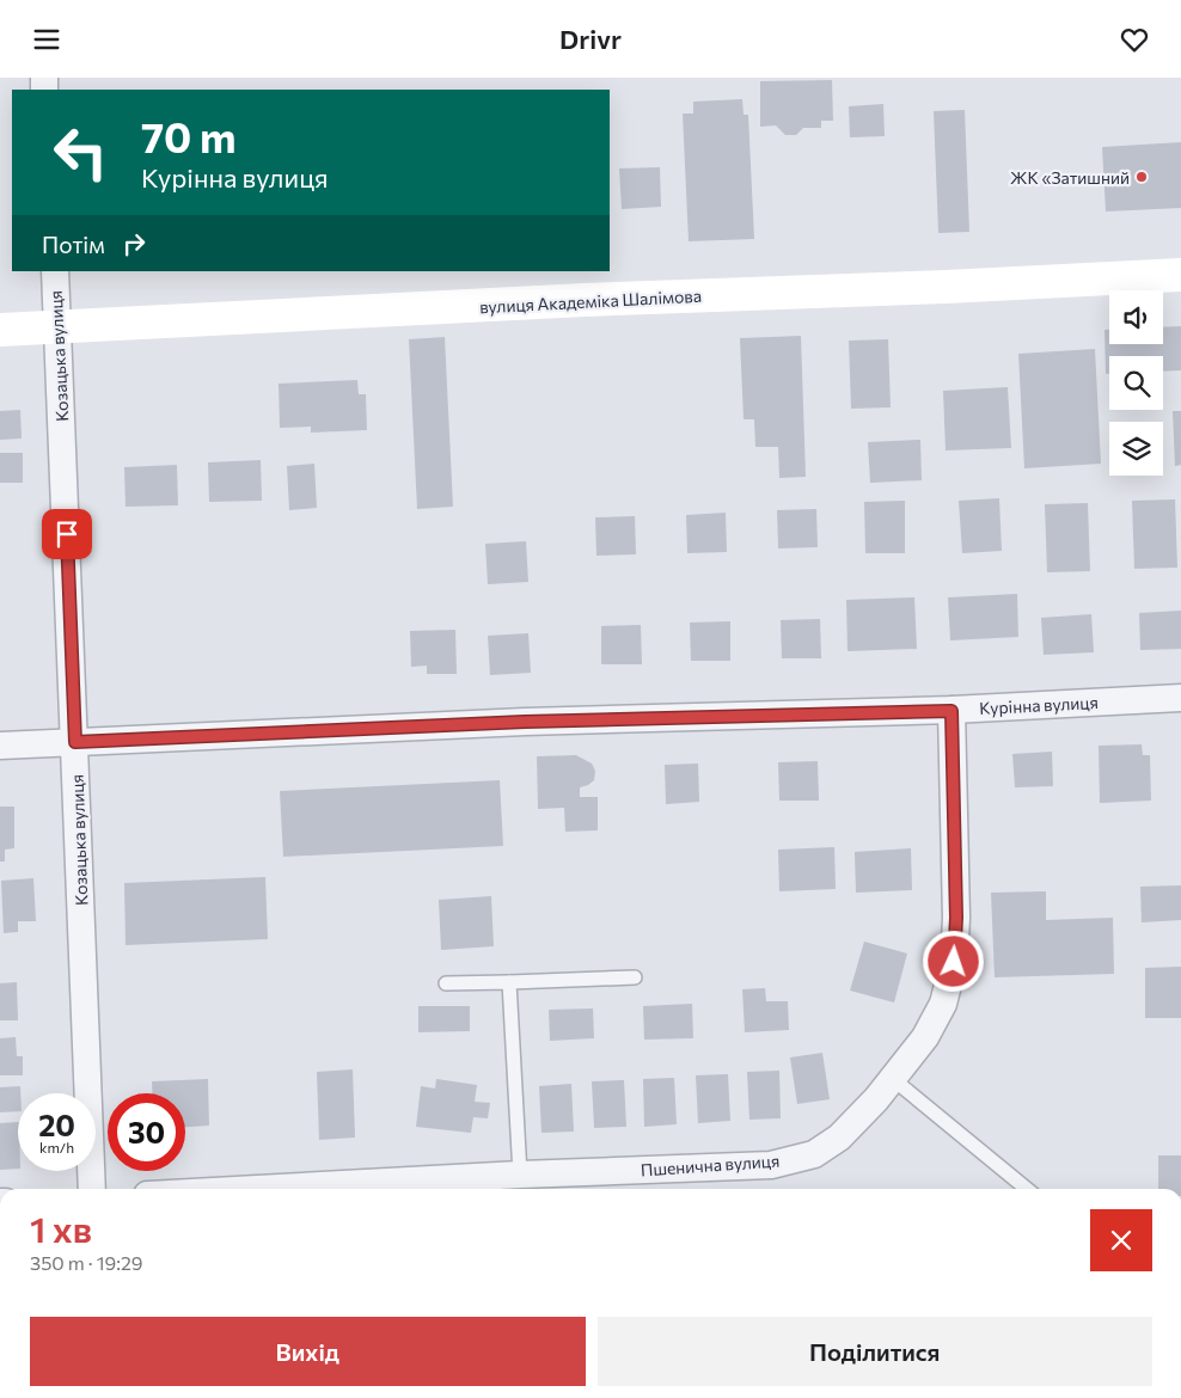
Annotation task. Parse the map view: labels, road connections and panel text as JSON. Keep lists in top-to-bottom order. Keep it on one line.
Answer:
{"streets":{"main road":["вулиця Академіка Шалімова"],"street":["Козацька вулиця","Курінна вулиця","Пшенична вулиця"]},"crossings":[["вулиця Академіка Шалімова","Козацька вулиця"],["Козацька вулиця","Курінна вулиця"],["Курінна вулиця","Пшенична вулиця"]],"places":["ЖК «Затишний"],"page":{"header":"Drivr","turn":["70 m","Курінна вулиця"],"then":"Потім","speed":"20 km/h","limit":"30","heading":["1 хв","350 m · 19:29"],"buttons":["Вихід","Поділитися"]}}
